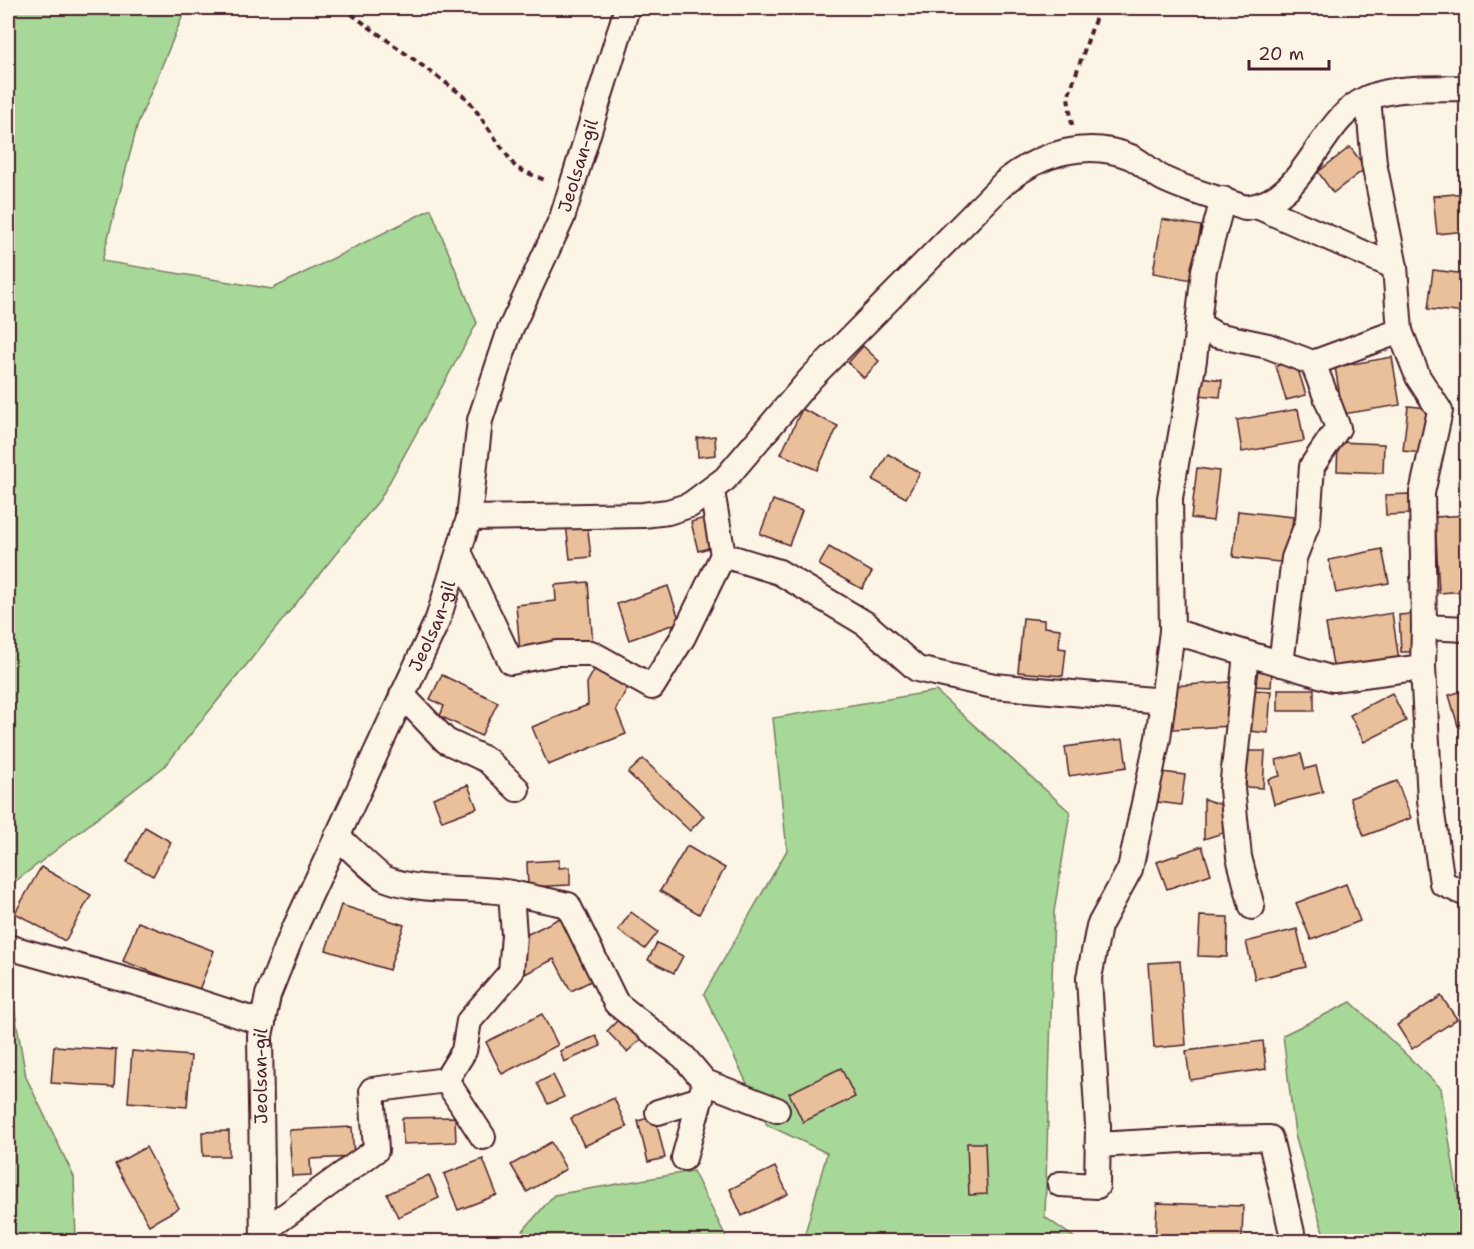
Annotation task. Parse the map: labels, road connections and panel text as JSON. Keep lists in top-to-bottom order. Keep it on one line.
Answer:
{"streets":{"street":["Jeolsan-gil"]},"scale_bar":"20 m"}
